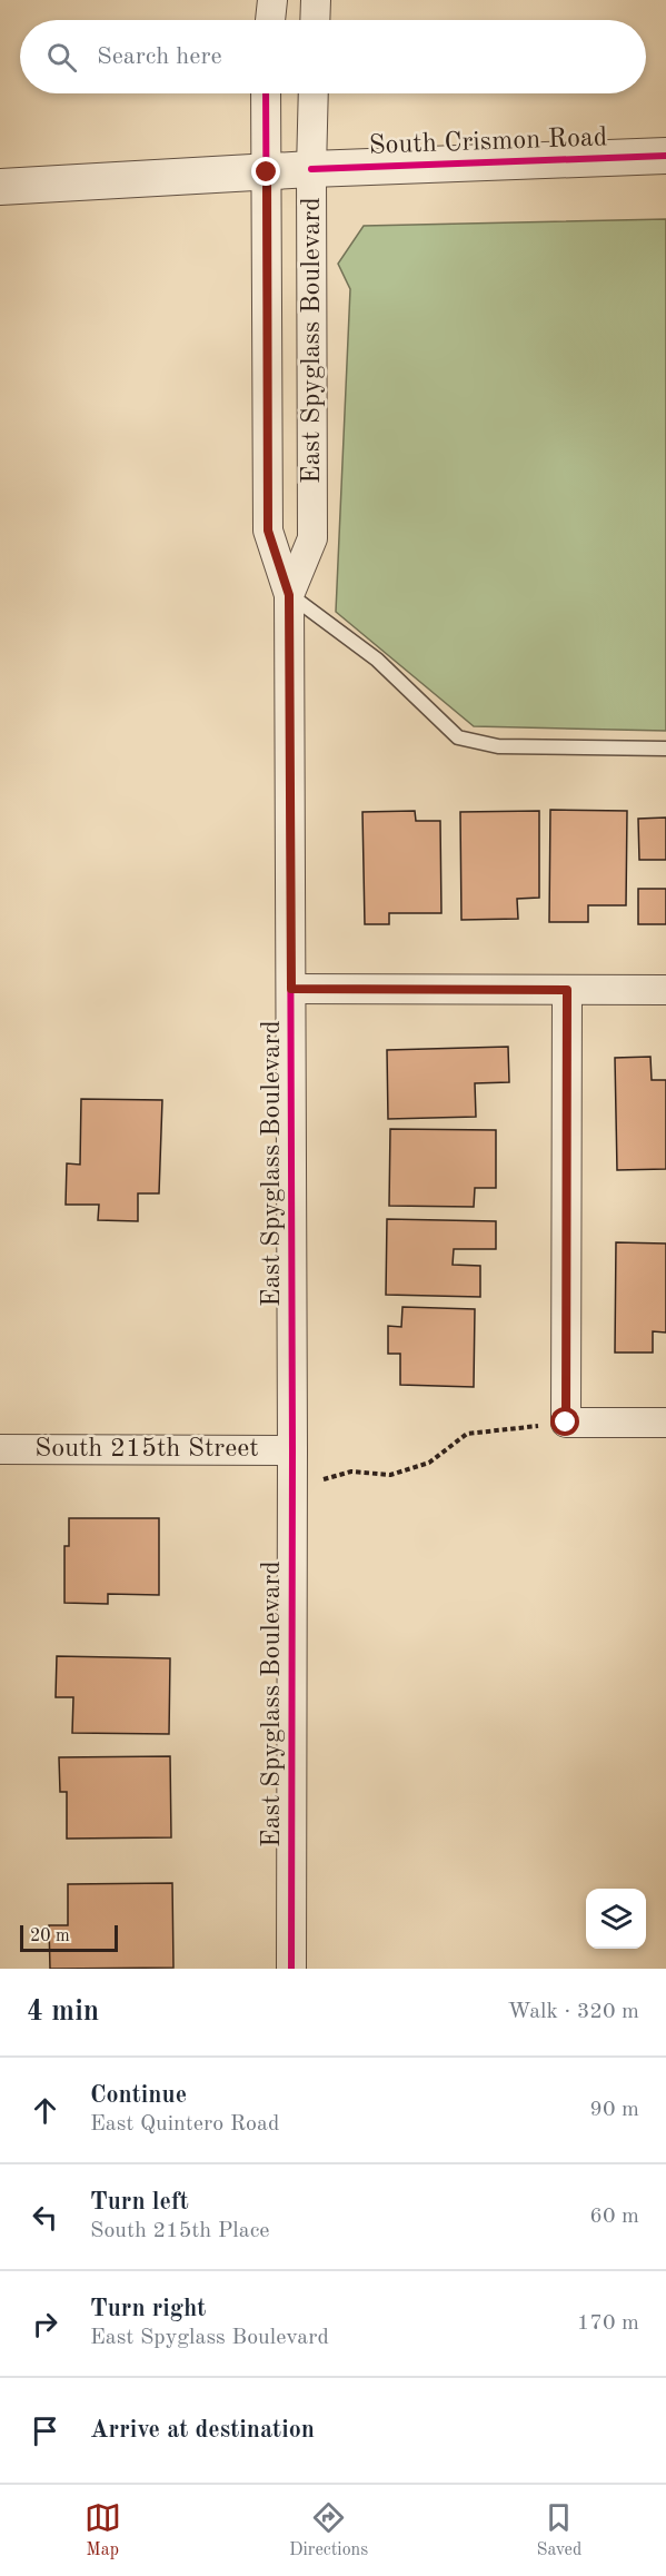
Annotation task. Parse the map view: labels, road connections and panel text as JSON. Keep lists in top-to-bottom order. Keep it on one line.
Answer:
{"streets":{"street":["South Crismon Road","East Spyglass Boulevard","South 215th Street"]},"crossings":[["South Crismon Road","East Spyglass Boulevard"],["East Spyglass Boulevard","South 215th Street"]],"scale_bar":"20 m","page":{"search":"Search here","scale":"20 m","heading":["4 min","Walk · 320 m"],"list":[["Continue","East Quintero Road","90 m"],["Turn left","South 215th Place","60 m"],["Turn right","East Spyglass Boulevard","170 m"],"Arrive at destination"],"nav":["Map","Directions","Saved"]}}
